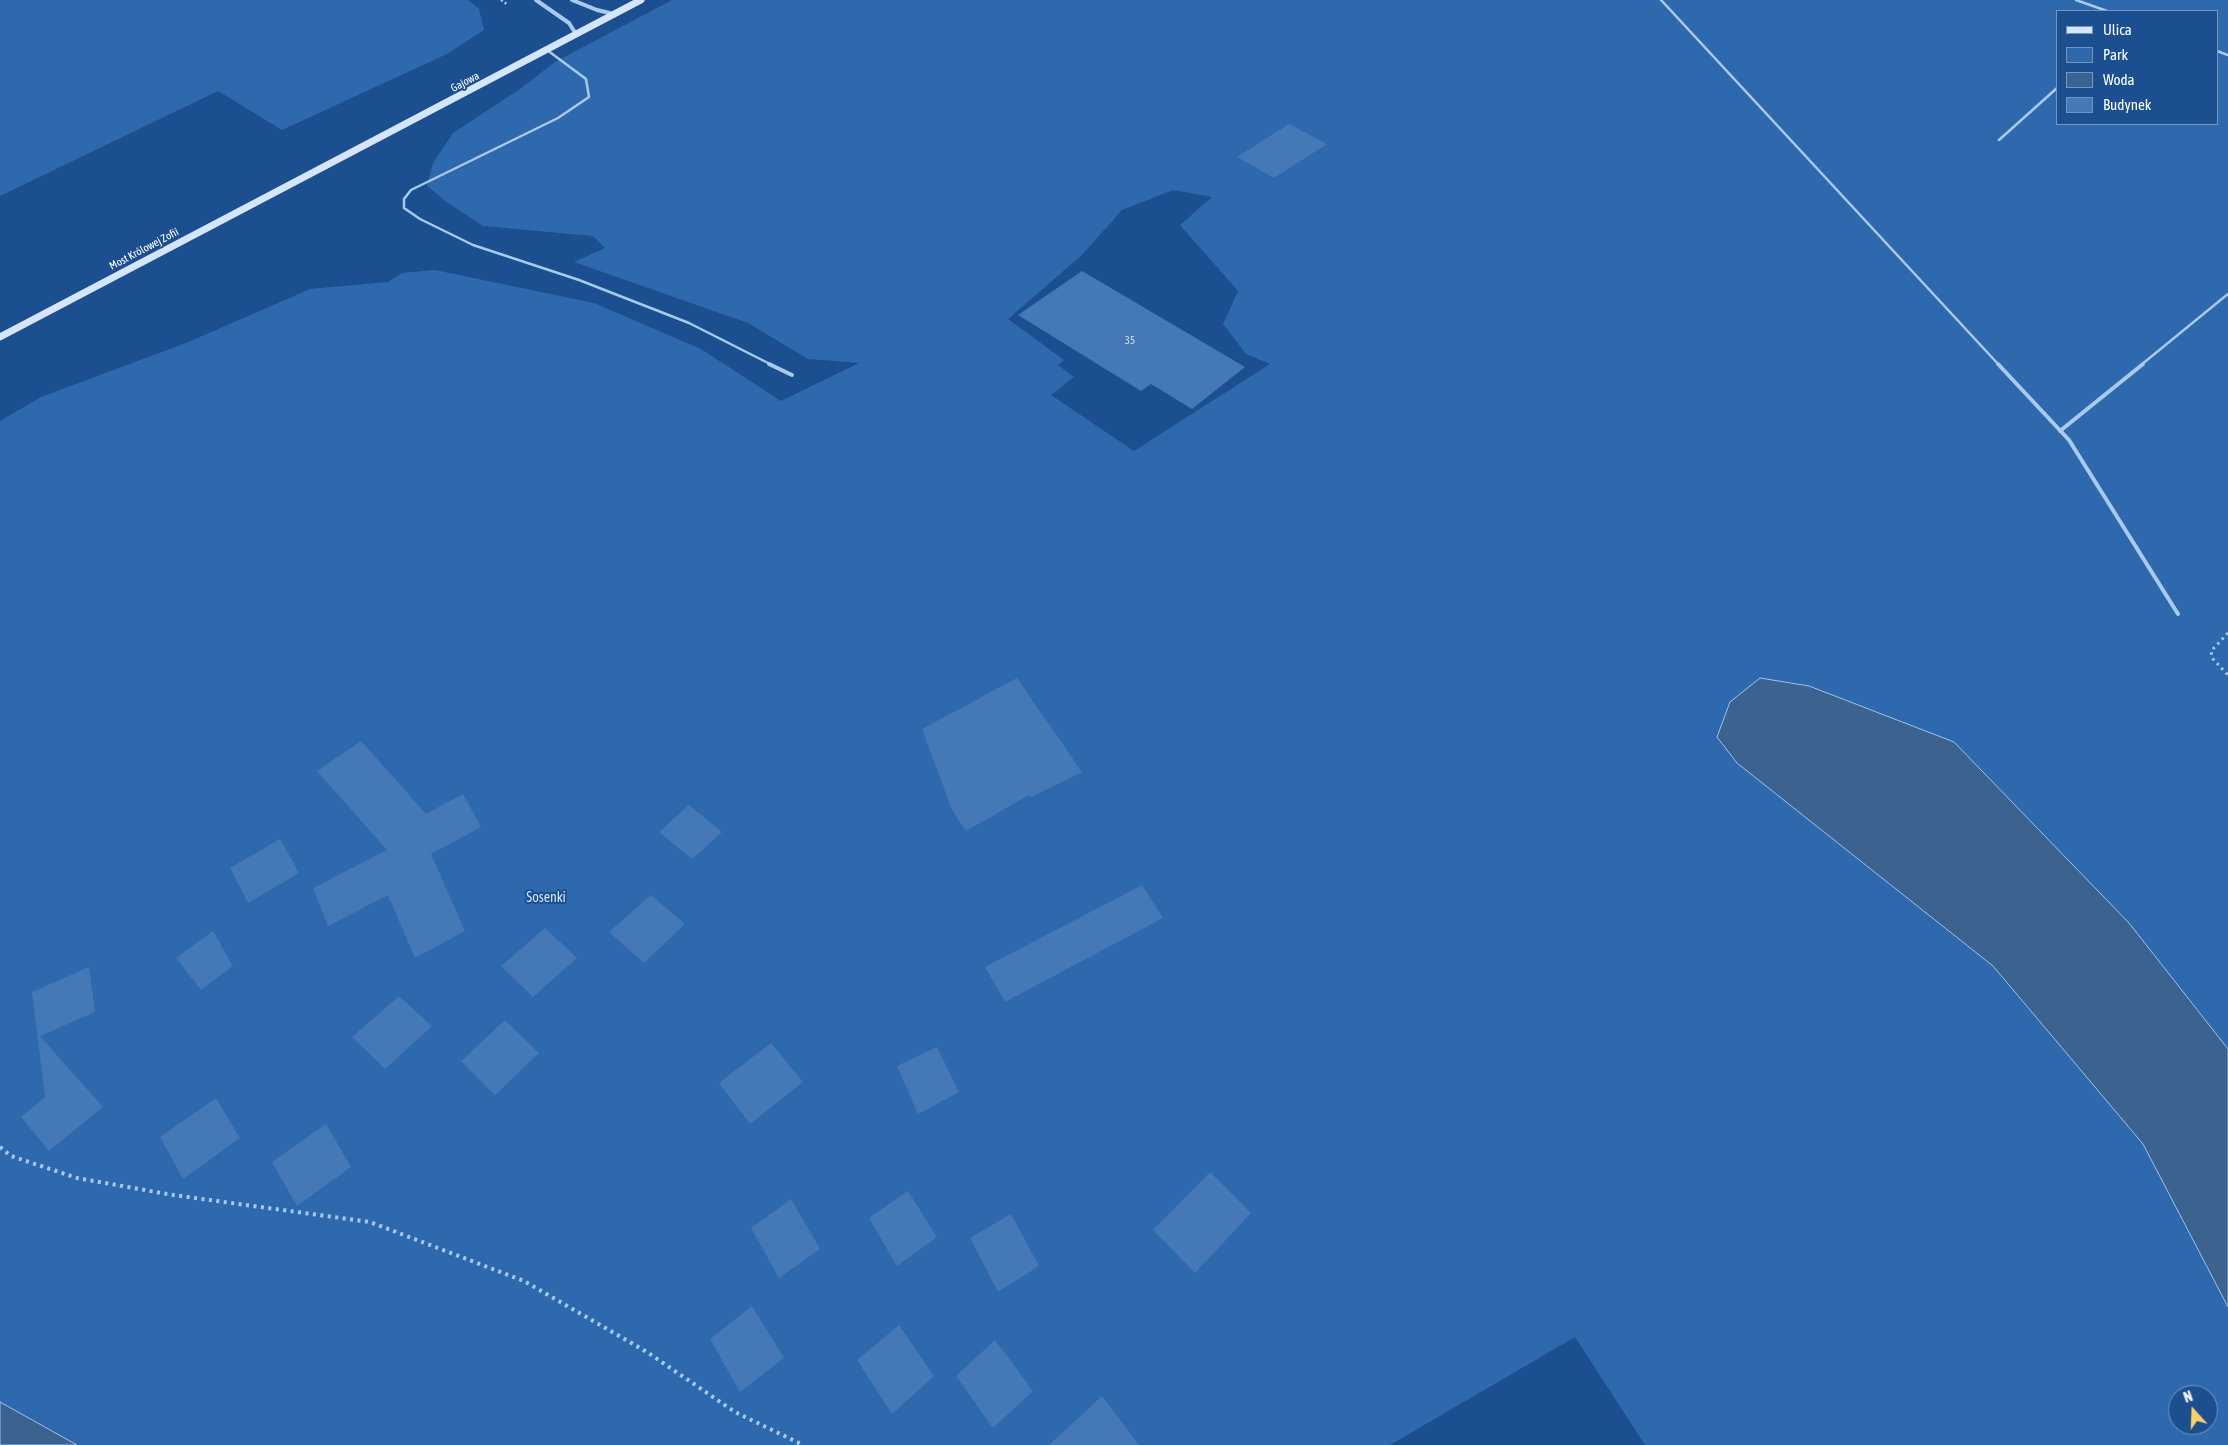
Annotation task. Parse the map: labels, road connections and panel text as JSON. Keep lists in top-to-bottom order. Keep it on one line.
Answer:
{"streets":{"street":["Gajowa","Most Królowej Zofii"]},"crossings":[["Gajowa","Most Królowej Zofii"]],"parks":["Sosenki"],"house_numbers":["35"],"legend":["Ulica","Park","Woda","Budynek"],"north":"top"}
